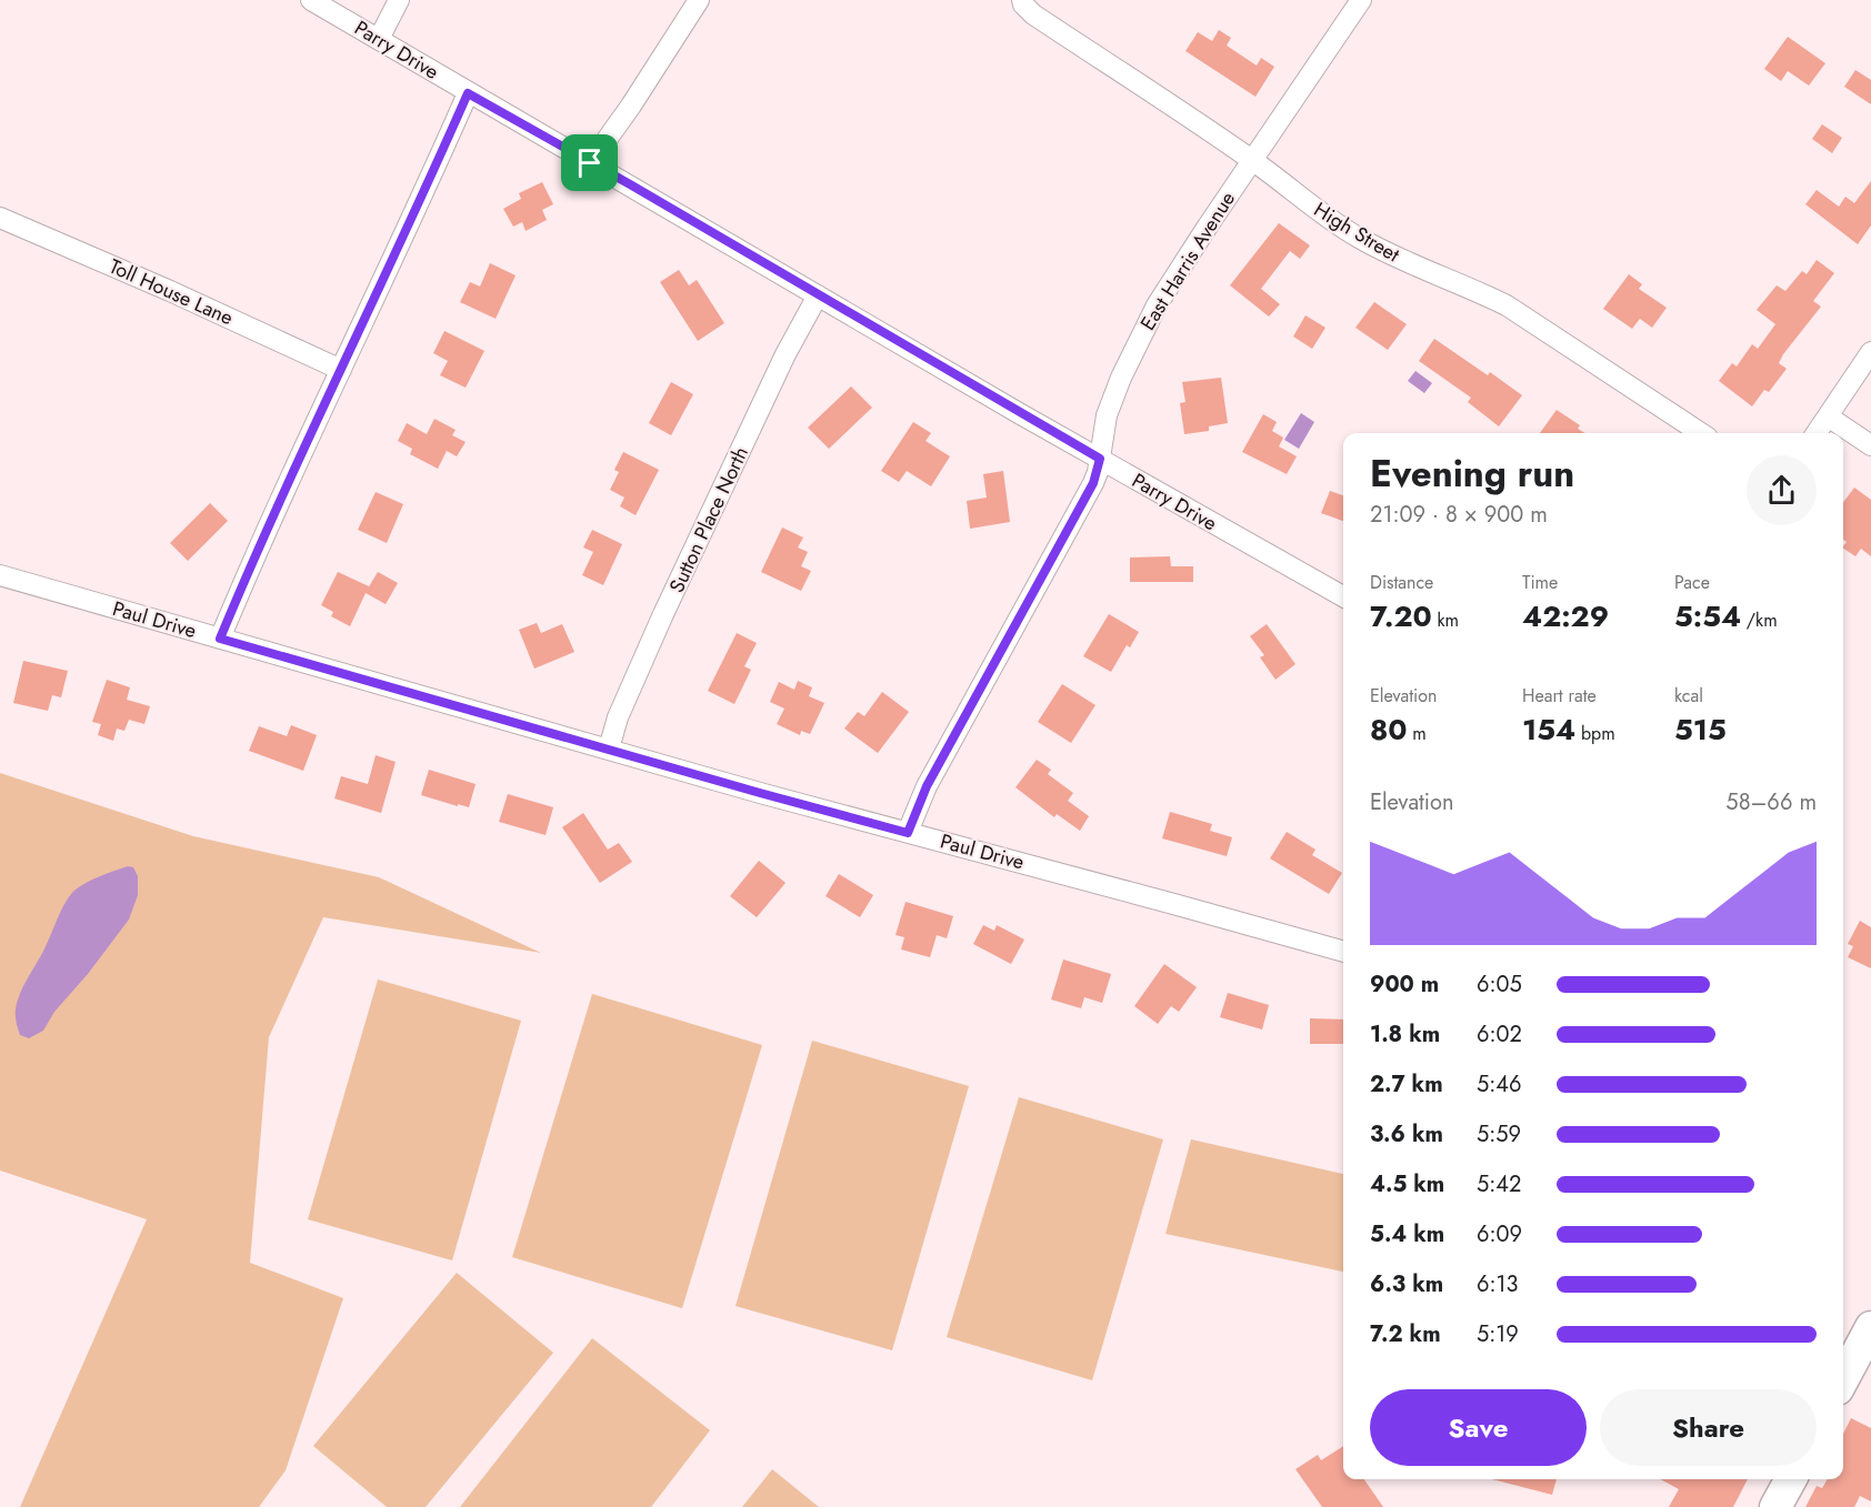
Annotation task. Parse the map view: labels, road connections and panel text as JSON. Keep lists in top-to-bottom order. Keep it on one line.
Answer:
{"streets":{"street":["Parry Drive","High Street","East Harris Avenue","Toll House Lane","Sutton Place North","Paul Drive"]},"crossings":[["Parry Drive","East Harris Avenue"],["Parry Drive","Sutton Place North"],["High Street","East Harris Avenue"],["East Harris Avenue","Paul Drive"],["Sutton Place North","Paul Drive"]],"page":{"heading":["Evening run","21:09 · 8 × 900 m"],"stats":[["Distance","7.20 km"],["Time","42:29"],["Pace","5:54 /km"],["Elevation","80 m"],["Heart rate","154 bpm"],["kcal","515"]],"chart":["Elevation","58–66 m"],"list":[{"name":"900 m","note":"6:05"},{"name":"1.8 km","note":"6:02"},{"name":"2.7 km","note":"5:46"},{"name":"3.6 km","note":"5:59"},{"name":"4.5 km","note":"5:42"},{"name":"5.4 km","note":"6:09"},{"name":"6.3 km","note":"6:13"},{"name":"7.2 km","note":"5:19"}],"buttons":["Save","Share"]}}
